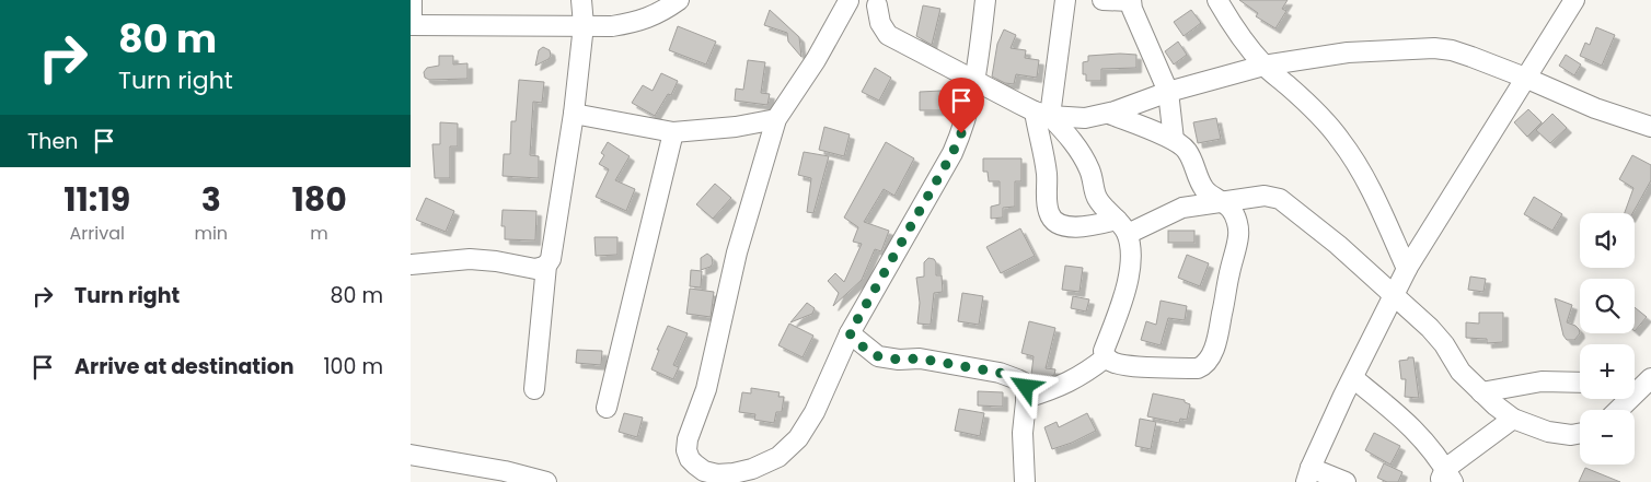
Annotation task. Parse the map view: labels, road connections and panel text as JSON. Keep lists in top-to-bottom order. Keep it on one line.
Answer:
{"page":{"turn":["80 m","Turn right"],"then":"Then","eta":["11:19","Arrival","3","min","180","m"],"map_buttons":["+","−"],"list":[{"name":"Turn right","value":"80 m"},{"name":"Arrive at destination","value":"100 m"}]}}
